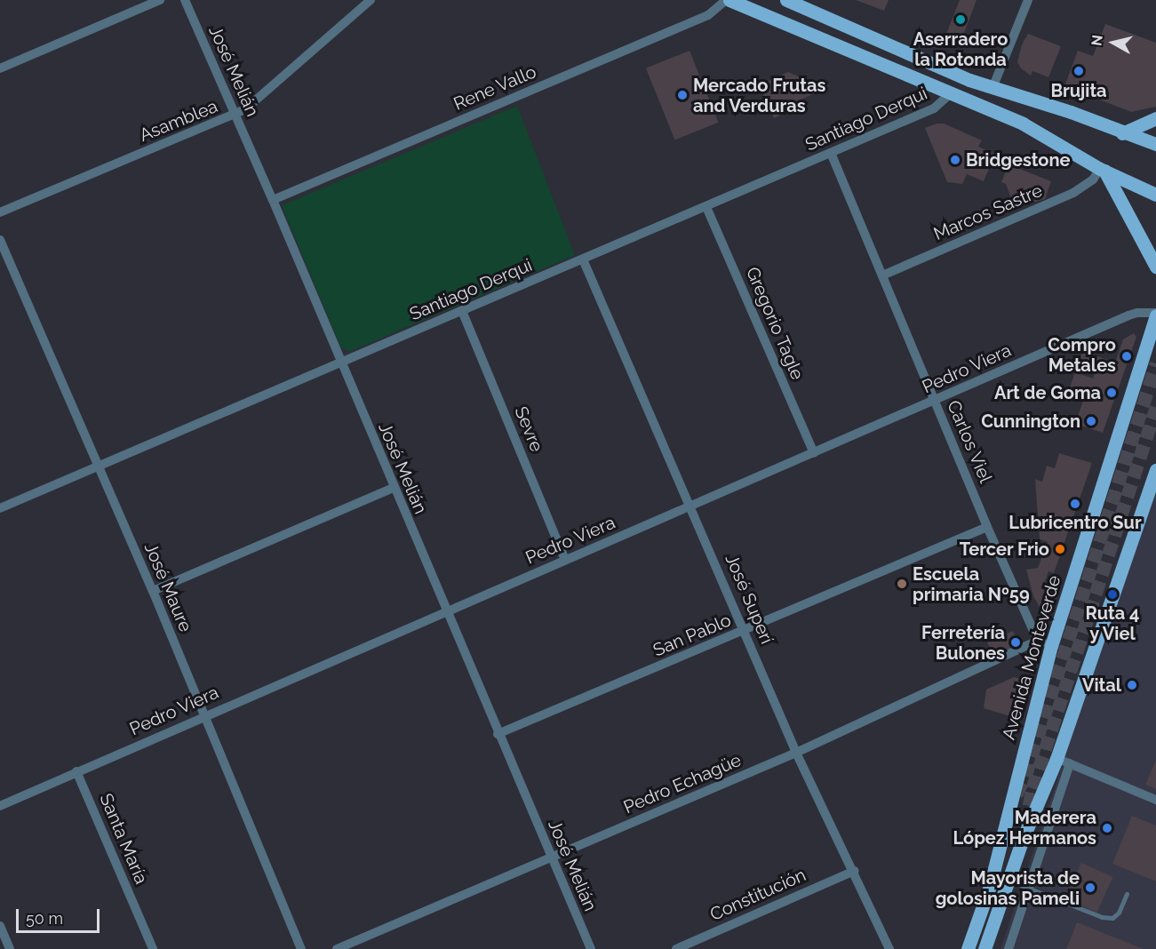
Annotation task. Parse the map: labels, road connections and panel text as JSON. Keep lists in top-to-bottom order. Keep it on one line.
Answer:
{"streets":{"main road":["Avenida Monteverde"],"street":["José Melián","Rene Vallo","Santiago Derqui","Asamblea","Marcos Sastre","Gregorio Tagle","Pedro Viera","Sevre","Carlos Viel","José Maure","José Superí","San Pablo","Pedro Echagüe","Santa María","Constitución"]},"crossings":[["José Melián","Rene Vallo"],["José Melián","Santiago Derqui"],["José Melián","Asamblea"],["José Melián","Pedro Viera"],["José Melián","San Pablo"],["José Melián","Pedro Echagüe"],["Santiago Derqui","Gregorio Tagle"],["Santiago Derqui","Sevre"],["Santiago Derqui","Carlos Viel"],["Santiago Derqui","José Maure"],["Santiago Derqui","José Superí"],["Marcos Sastre","Carlos Viel"],["Gregorio Tagle","Pedro Viera"],["Pedro Viera","Sevre"],["Pedro Viera","Carlos Viel"],["Pedro Viera","José Maure"],["Pedro Viera","José Superí"],["Pedro Viera","Avenida Monteverde"],["Pedro Viera","Santa María"],["Carlos Viel","San Pablo"],["Carlos Viel","Avenida Monteverde"],["Carlos Viel","Pedro Echagüe"],["José Superí","San Pablo"],["José Superí","Pedro Echagüe"],["José Superí","Constitución"],["Avenida Monteverde","Pedro Echagüe"]],"places":["Aserradero la Rotonda","Brujita","Mercado Frutas and Verduras","Bridgestone","Compro Metales","Art de Goma","Cunnington","Lubricentro Sur","Tercer Frio","Escuela primaria Nº59","Ruta 4 y Viel","Ferretería Bulones","Vital","Maderera López Hermanos","Mayorista de golosinas Pameli"],"scale_bar":"50 m","north":"left"}
